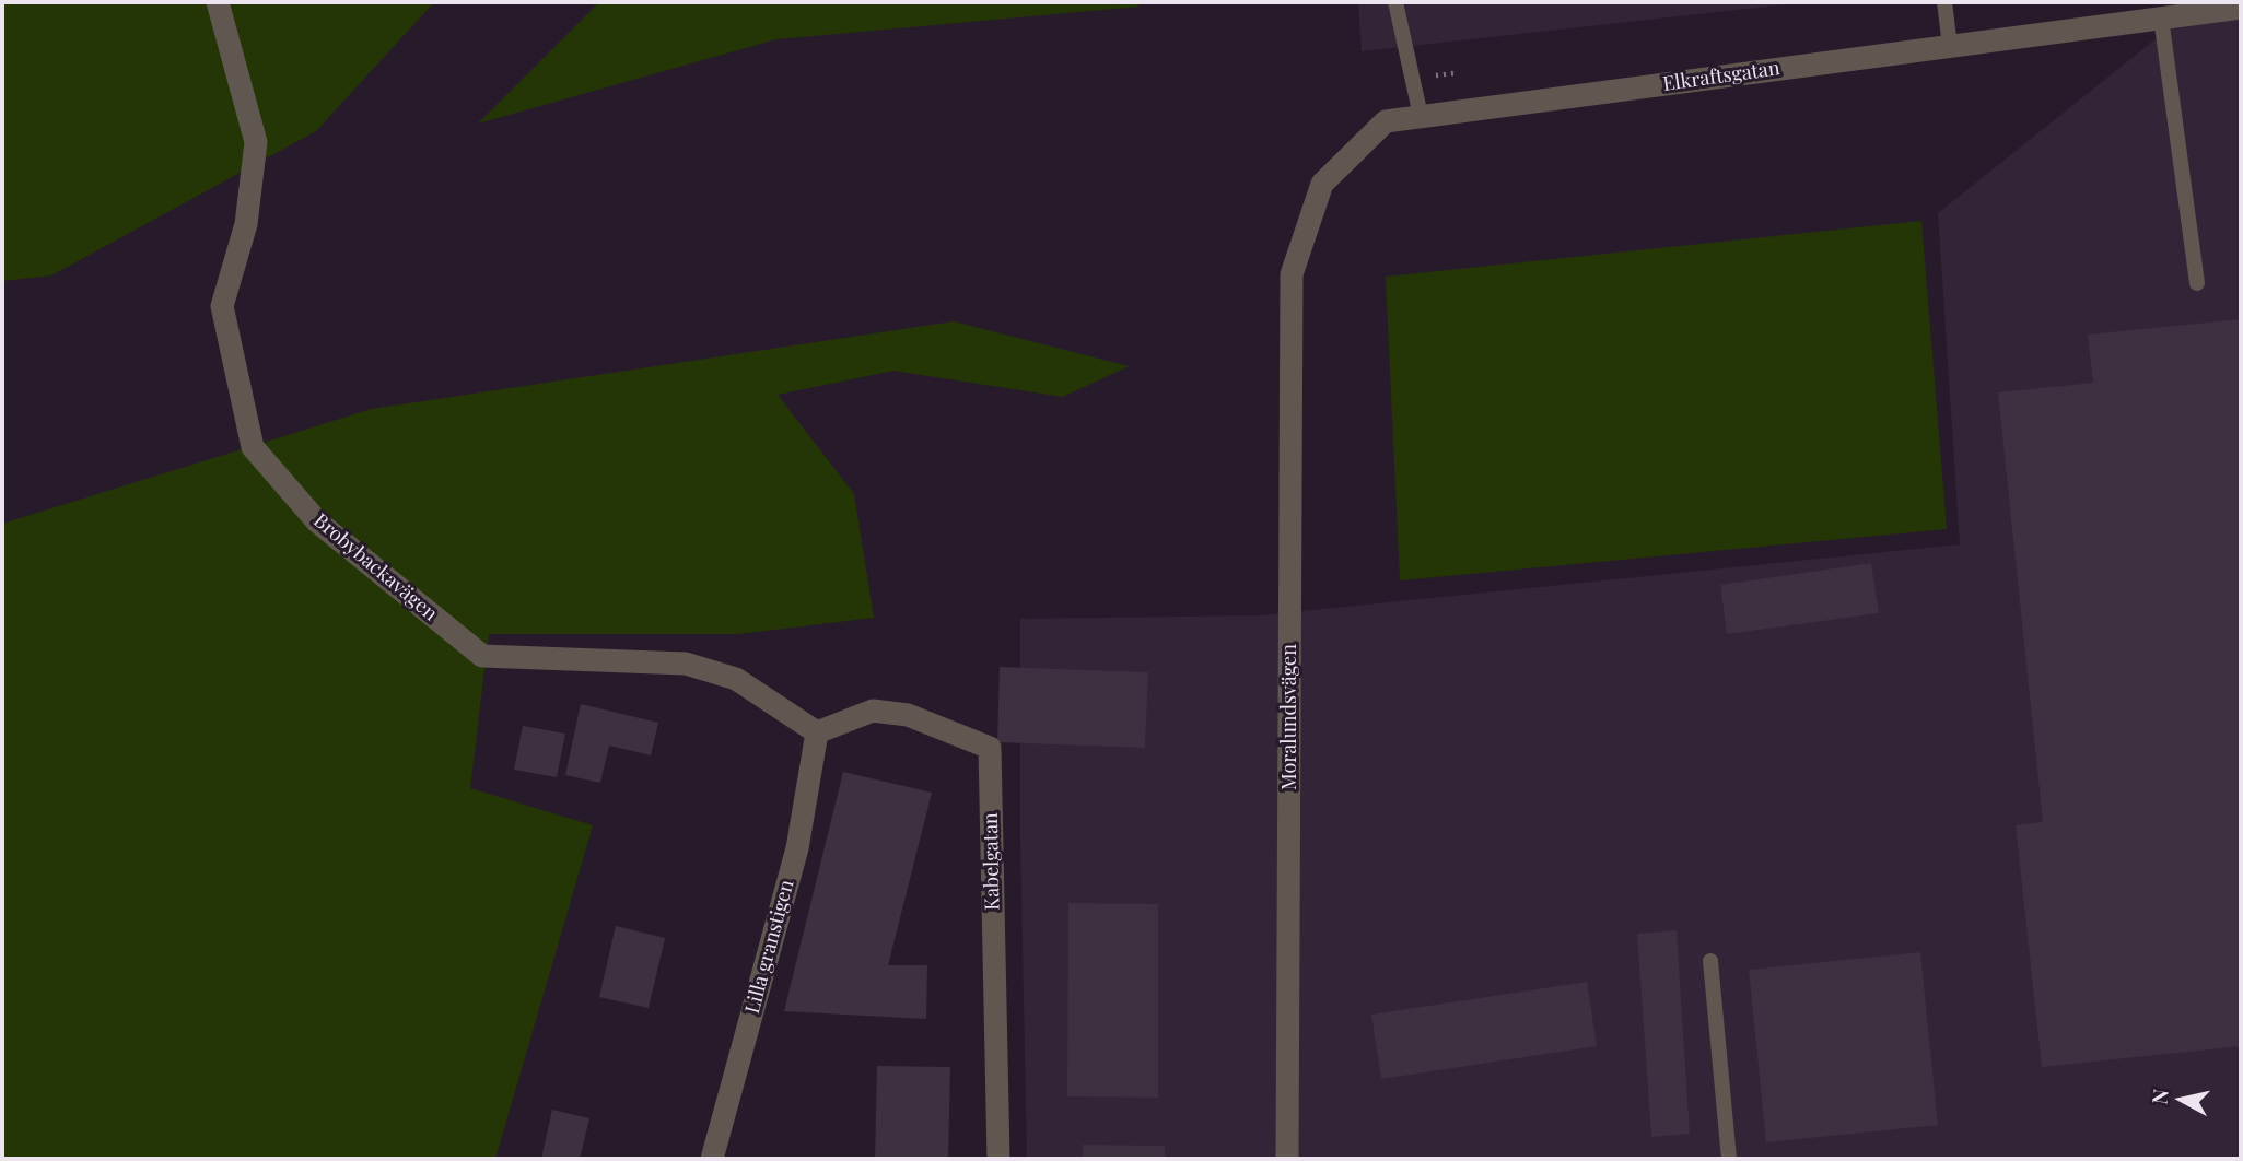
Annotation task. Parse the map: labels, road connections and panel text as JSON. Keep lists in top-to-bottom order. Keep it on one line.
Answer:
{"streets":{"street":["Elkraftsgatan","Brobybackavägen","Moralundsvägen","Kabelgatan","Lilla granstigen"]},"crossings":[["Elkraftsgatan","Moralundsvägen"],["Brobybackavägen","Kabelgatan"],["Brobybackavägen","Lilla granstigen"],["Kabelgatan","Lilla granstigen"]],"north":"left"}
